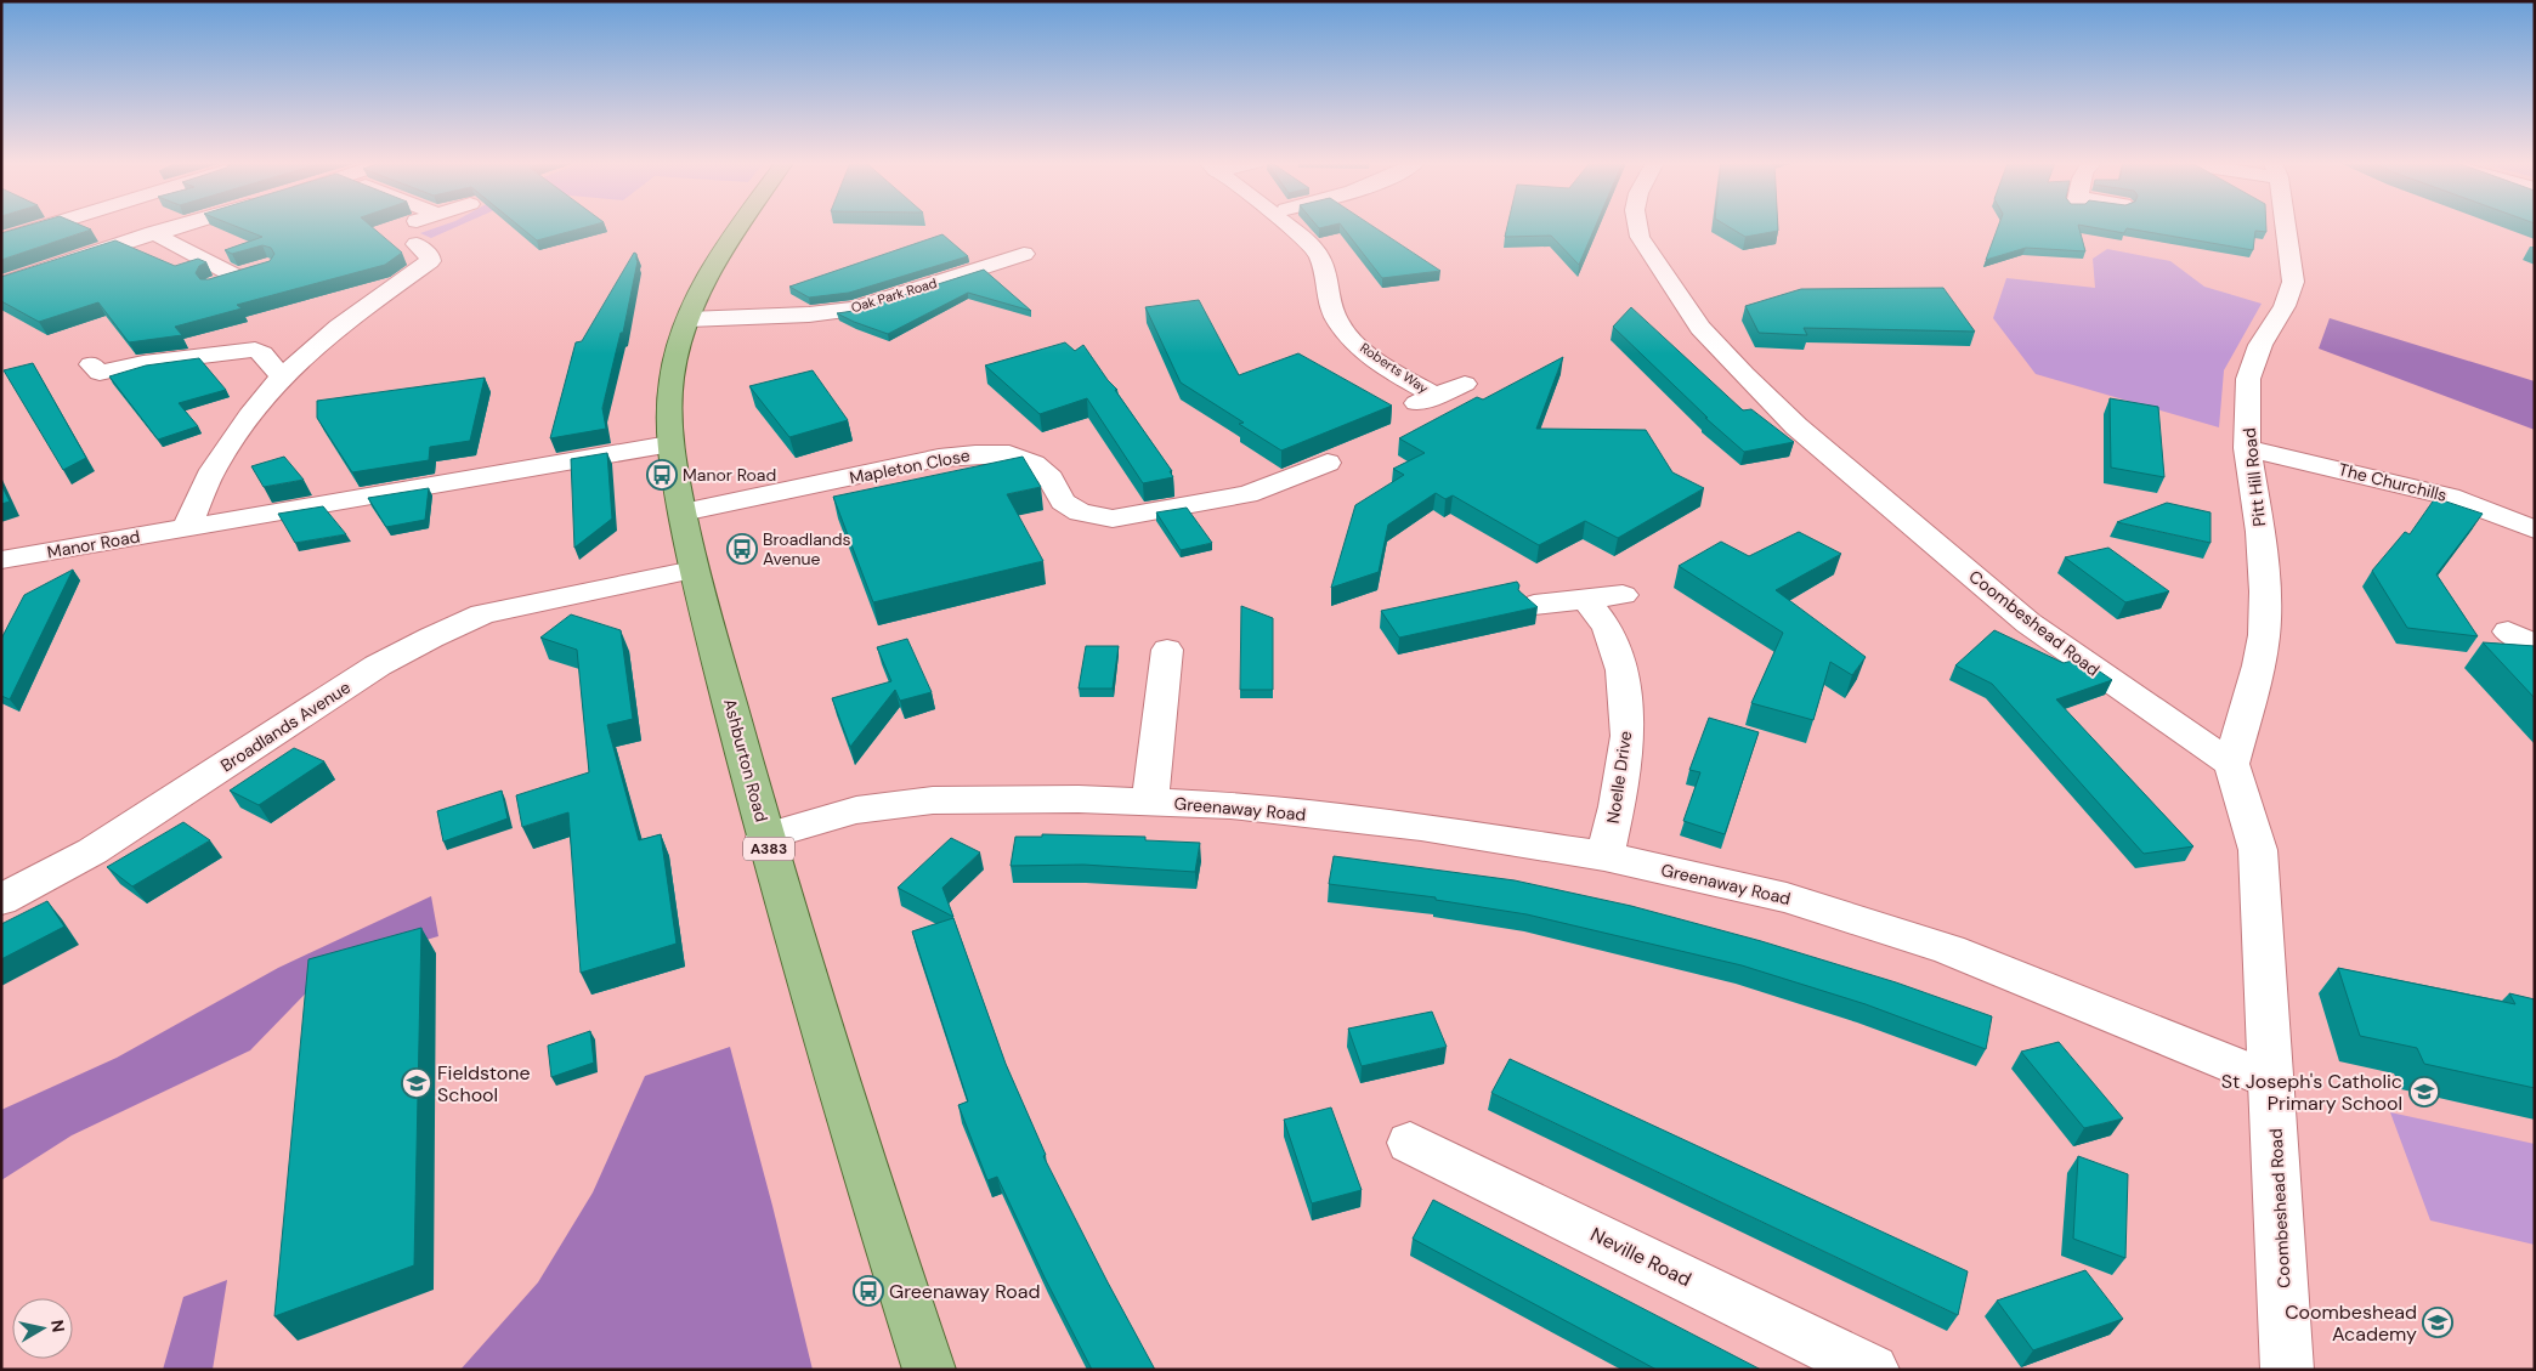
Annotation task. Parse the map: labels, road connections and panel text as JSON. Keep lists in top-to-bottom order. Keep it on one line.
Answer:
{"streets":{"main road":["Ashburton Road","A383"],"street":["Oak Park Road","Roberts Way","Mapleton Close","Pitt Hill Road","The Churchills","Manor Road","Coombeshead Road","Broadlands Avenue","Noelle Drive","Greenaway Road","Neville Road"]},"crossings":[["Oak Park Road","Ashburton Road"],["Mapleton Close","Ashburton Road"],["Pitt Hill Road","The Churchills"],["Pitt Hill Road","Coombeshead Road"],["Manor Road","Ashburton Road"],["Coombeshead Road","Greenaway Road"],["Broadlands Avenue","Ashburton Road"],["Ashburton Road","Greenaway Road"],["Noelle Drive","Greenaway Road"]],"places":{"bus stop":["Manor Road","Broadlands Avenue","Greenaway Road"],"school or university":["Fieldstone School","St Joseph's Catholic Primary School","Coombeshead Academy"]},"north":"right"}
